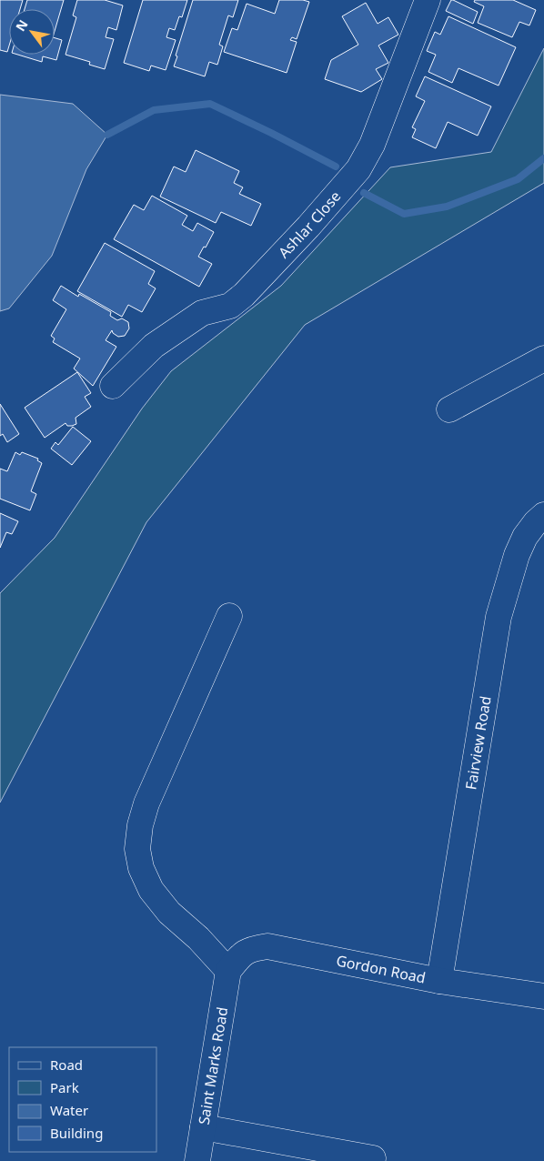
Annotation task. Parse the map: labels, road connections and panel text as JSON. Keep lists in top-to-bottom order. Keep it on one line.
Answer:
{"streets":{"street":["Ashlar Close","Fairview Road","Gordon Road","Saint Marks Road"]},"crossings":[["Fairview Road","Gordon Road"],["Gordon Road","Saint Marks Road"]],"legend":["Road","Park","Water","Building"],"north":"top left"}
